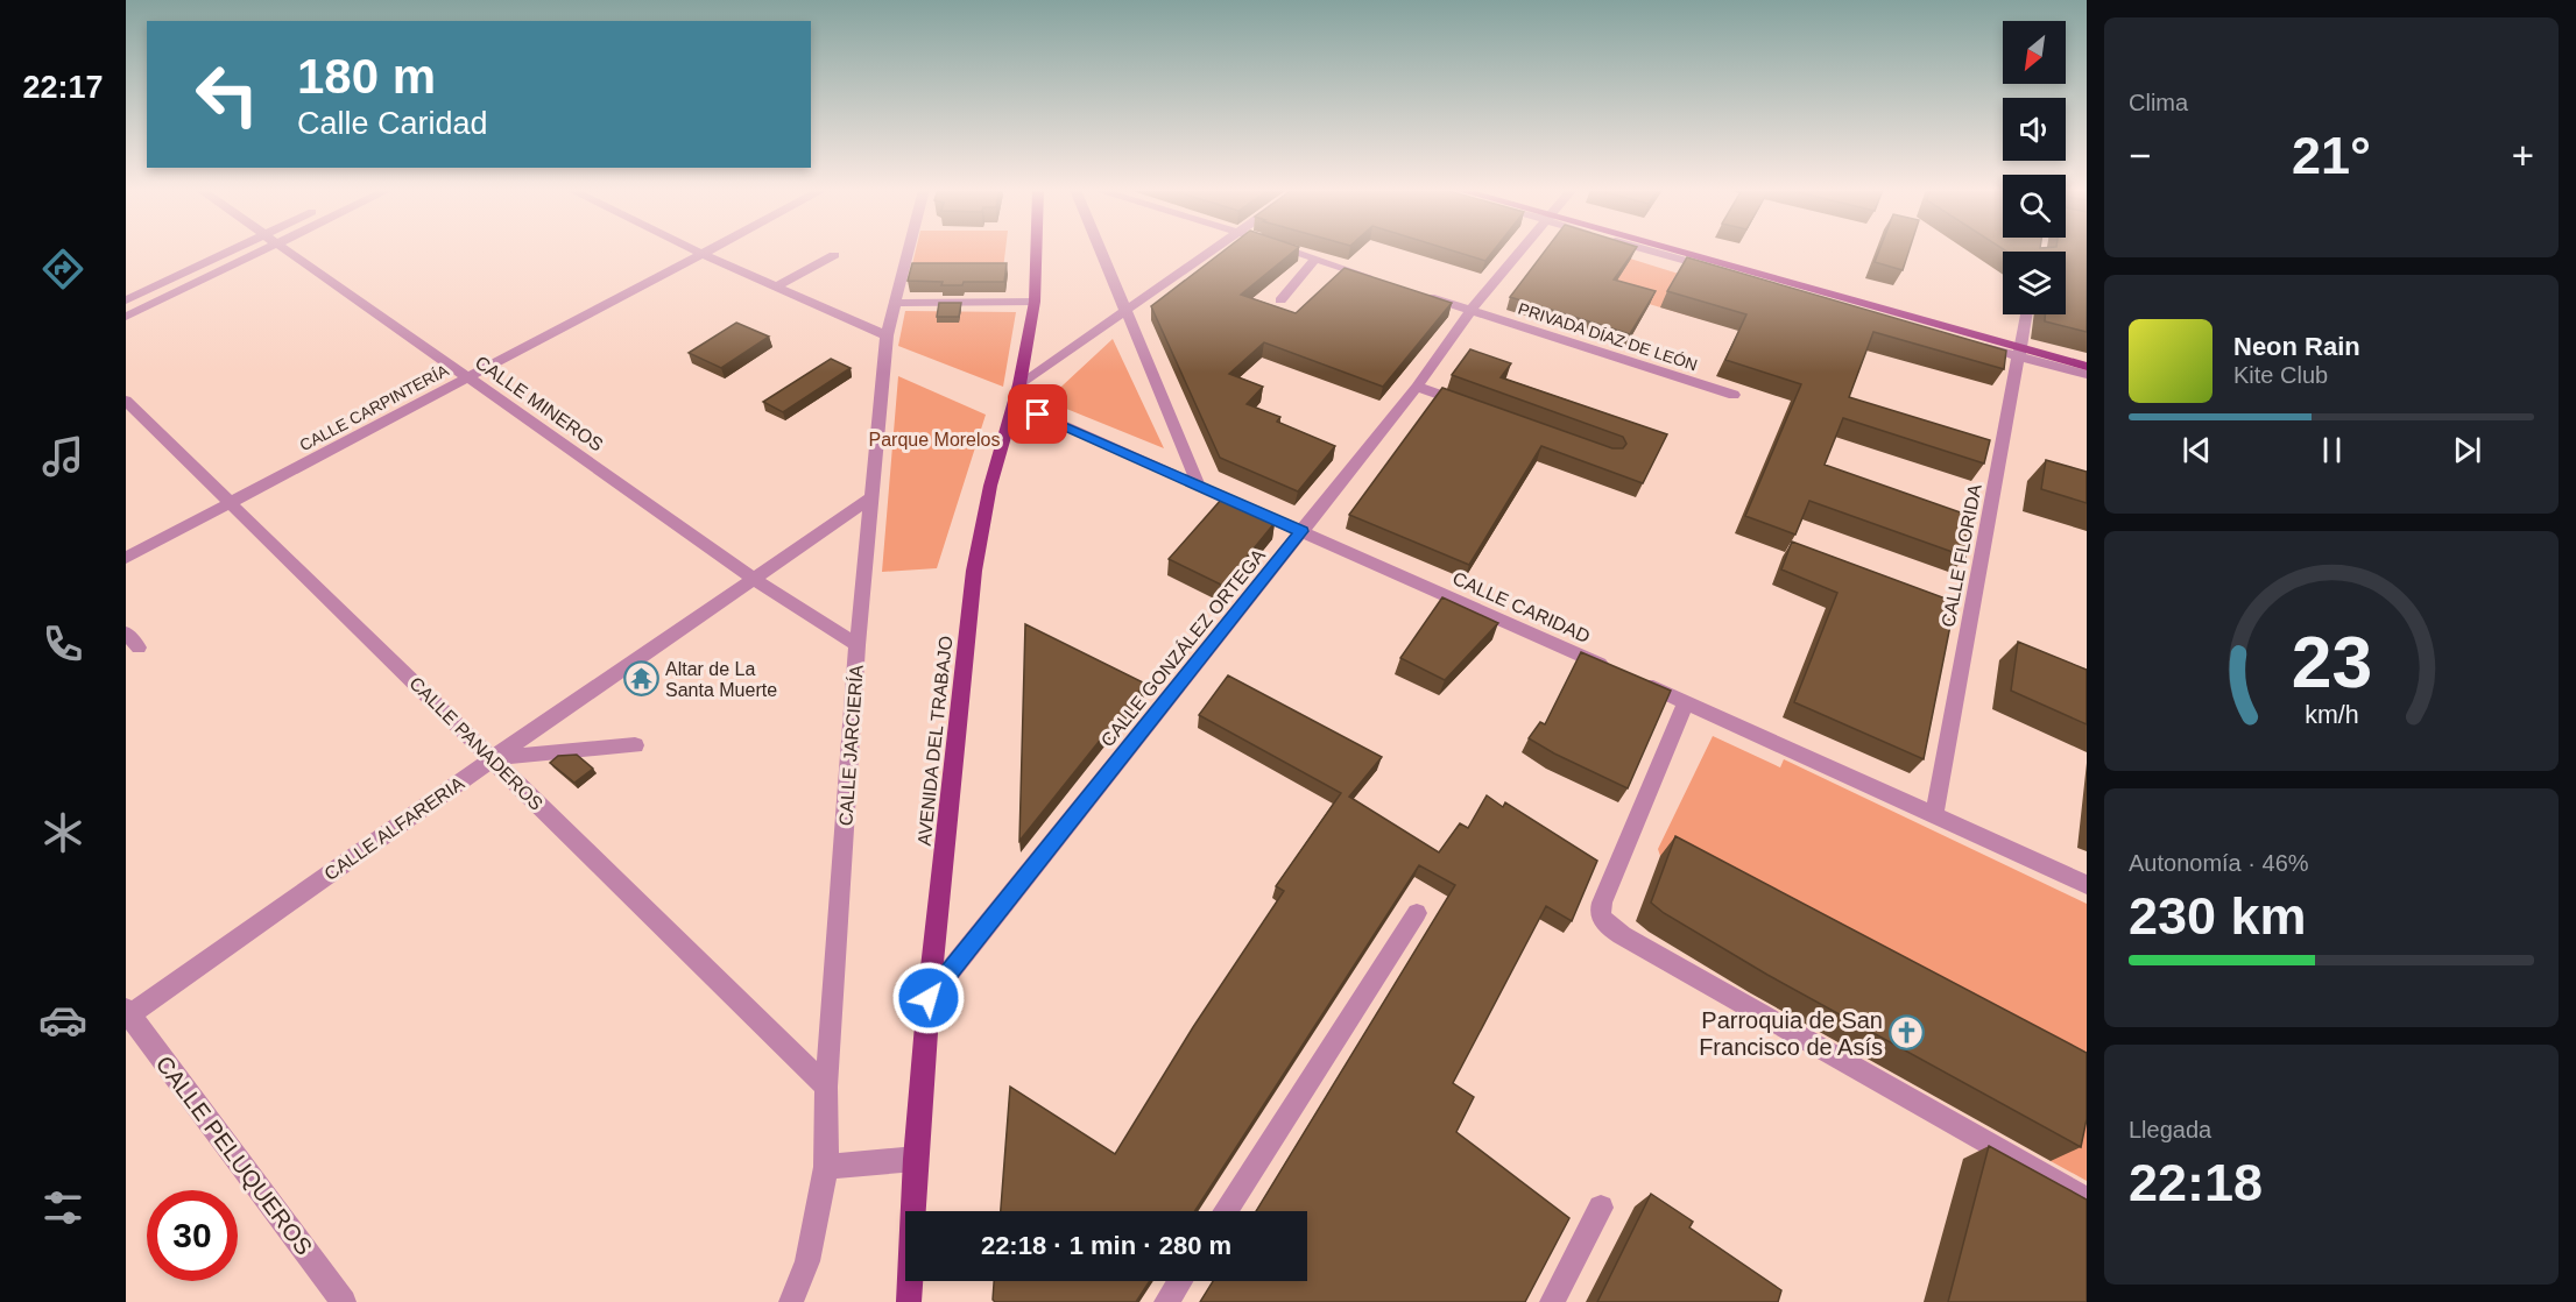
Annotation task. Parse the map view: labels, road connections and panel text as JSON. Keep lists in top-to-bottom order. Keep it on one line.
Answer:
{"streets":{"main road":["AVENIDA DEL TRABAJO"],"street":["PRIVADA DÍAZ DE LEÓN","CALLE MINEROS","CALLE CARPINTERÍA","CALLE FLORIDA","CALLE CARIDAD","CALLE GONZÁLEZ ORTEGA","CALLE PANADEROS","CALLE JARCIERÍA","CALLE ALFARERIA","CALLE PELUQUEROS"]},"crossings":[["PRIVADA DÍAZ DE LEÓN","CALLE GONZÁLEZ ORTEGA"],["CALLE MINEROS","CALLE CARPINTERÍA"],["CALLE MINEROS","CALLE JARCIERÍA"],["CALLE MINEROS","CALLE ALFARERIA"],["CALLE CARPINTERÍA","CALLE PANADEROS"],["CALLE CARIDAD","CALLE GONZÁLEZ ORTEGA"],["CALLE CARIDAD","AVENIDA DEL TRABAJO"],["CALLE GONZÁLEZ ORTEGA","AVENIDA DEL TRABAJO"],["CALLE PANADEROS","CALLE JARCIERÍA"],["CALLE PANADEROS","CALLE ALFARERIA"],["CALLE JARCIERÍA","CALLE ALFARERIA"],["CALLE ALFARERIA","CALLE PELUQUEROS"]],"parks":["Parque Morelos"],"places":{"temple":["Altar de La Santa Muerte"],"church":["Parroquia de San Francisco de Asís"]},"north":"bottom left","page":{"tabs":"22:17","tile":["Clima",["Autonomía · 46%","230 km"],["Llegada","22:18"]],"turn":["180 m","Calle Caridad"],"heat":["−","21°","+"],"song":["Neon Rain","Kite Club"],"limit":"30","trip":"22:18 · 1 min · 280 m","gauge":["23","km/h"]}}
